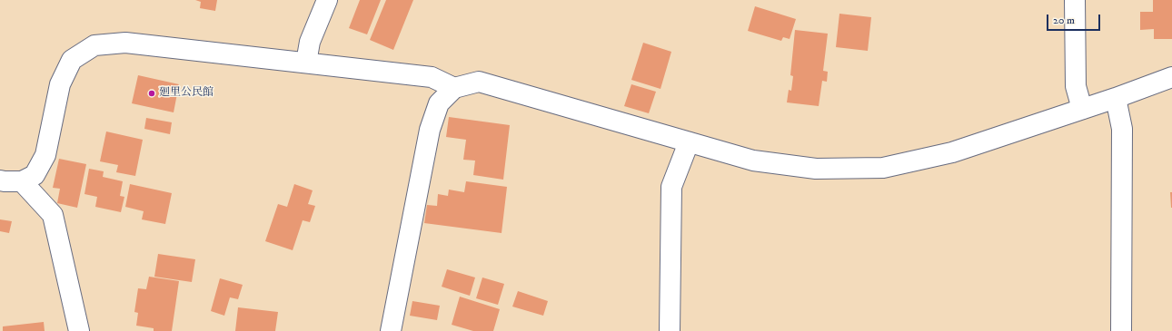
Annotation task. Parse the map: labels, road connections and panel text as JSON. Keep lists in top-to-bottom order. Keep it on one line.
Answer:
{"places":["廻里公民館"],"scale_bar":"20 m"}
